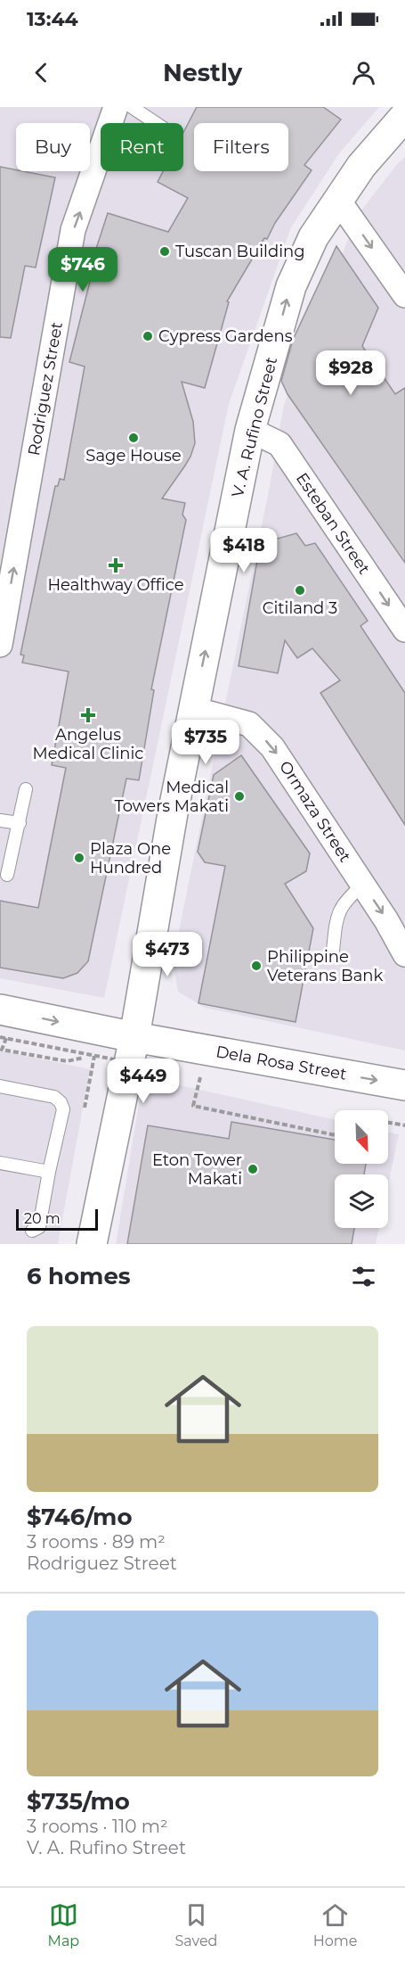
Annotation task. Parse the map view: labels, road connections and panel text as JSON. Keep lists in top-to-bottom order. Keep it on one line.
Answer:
{"streets":{"street":["Rodriguez Street","V. A. Rufino Street","Esteban Street","Ormaza Street","Dela Rosa Street"]},"crossings":[["V. A. Rufino Street","Esteban Street"],["V. A. Rufino Street","Ormaza Street"],["V. A. Rufino Street","Dela Rosa Street"]],"one_way":["Rodriguez Street","V. A. Rufino Street","Esteban Street","Ormaza Street","Dela Rosa Street"],"places":{"other":["Tuscan Building","Cypress Gardens","Sage House","Citiland 3","Medical Towers Makati","Plaza One Hundred","Philippine Veterans Bank","Eton Tower Makati"],"health":["Healthway Office","Angelus Medical Clinic"]},"scale_bar":"20 m","north":"bottom right","page":{"status":"13:44","header":"Nestly","chip":["Buy","Rent","Filters"],"price":["$746","$928","$418","$735","$473","$449"],"scale":"20 m","heading":"6 homes","list":[{"name":"$746/mo","note":"3 rooms · 89 m² · Rodriguez Street"},{"name":"$735/mo","note":"3 rooms · 110 m² · V. A. Rufino Street"}],"tabs":["Map","Saved","Home"]}}
